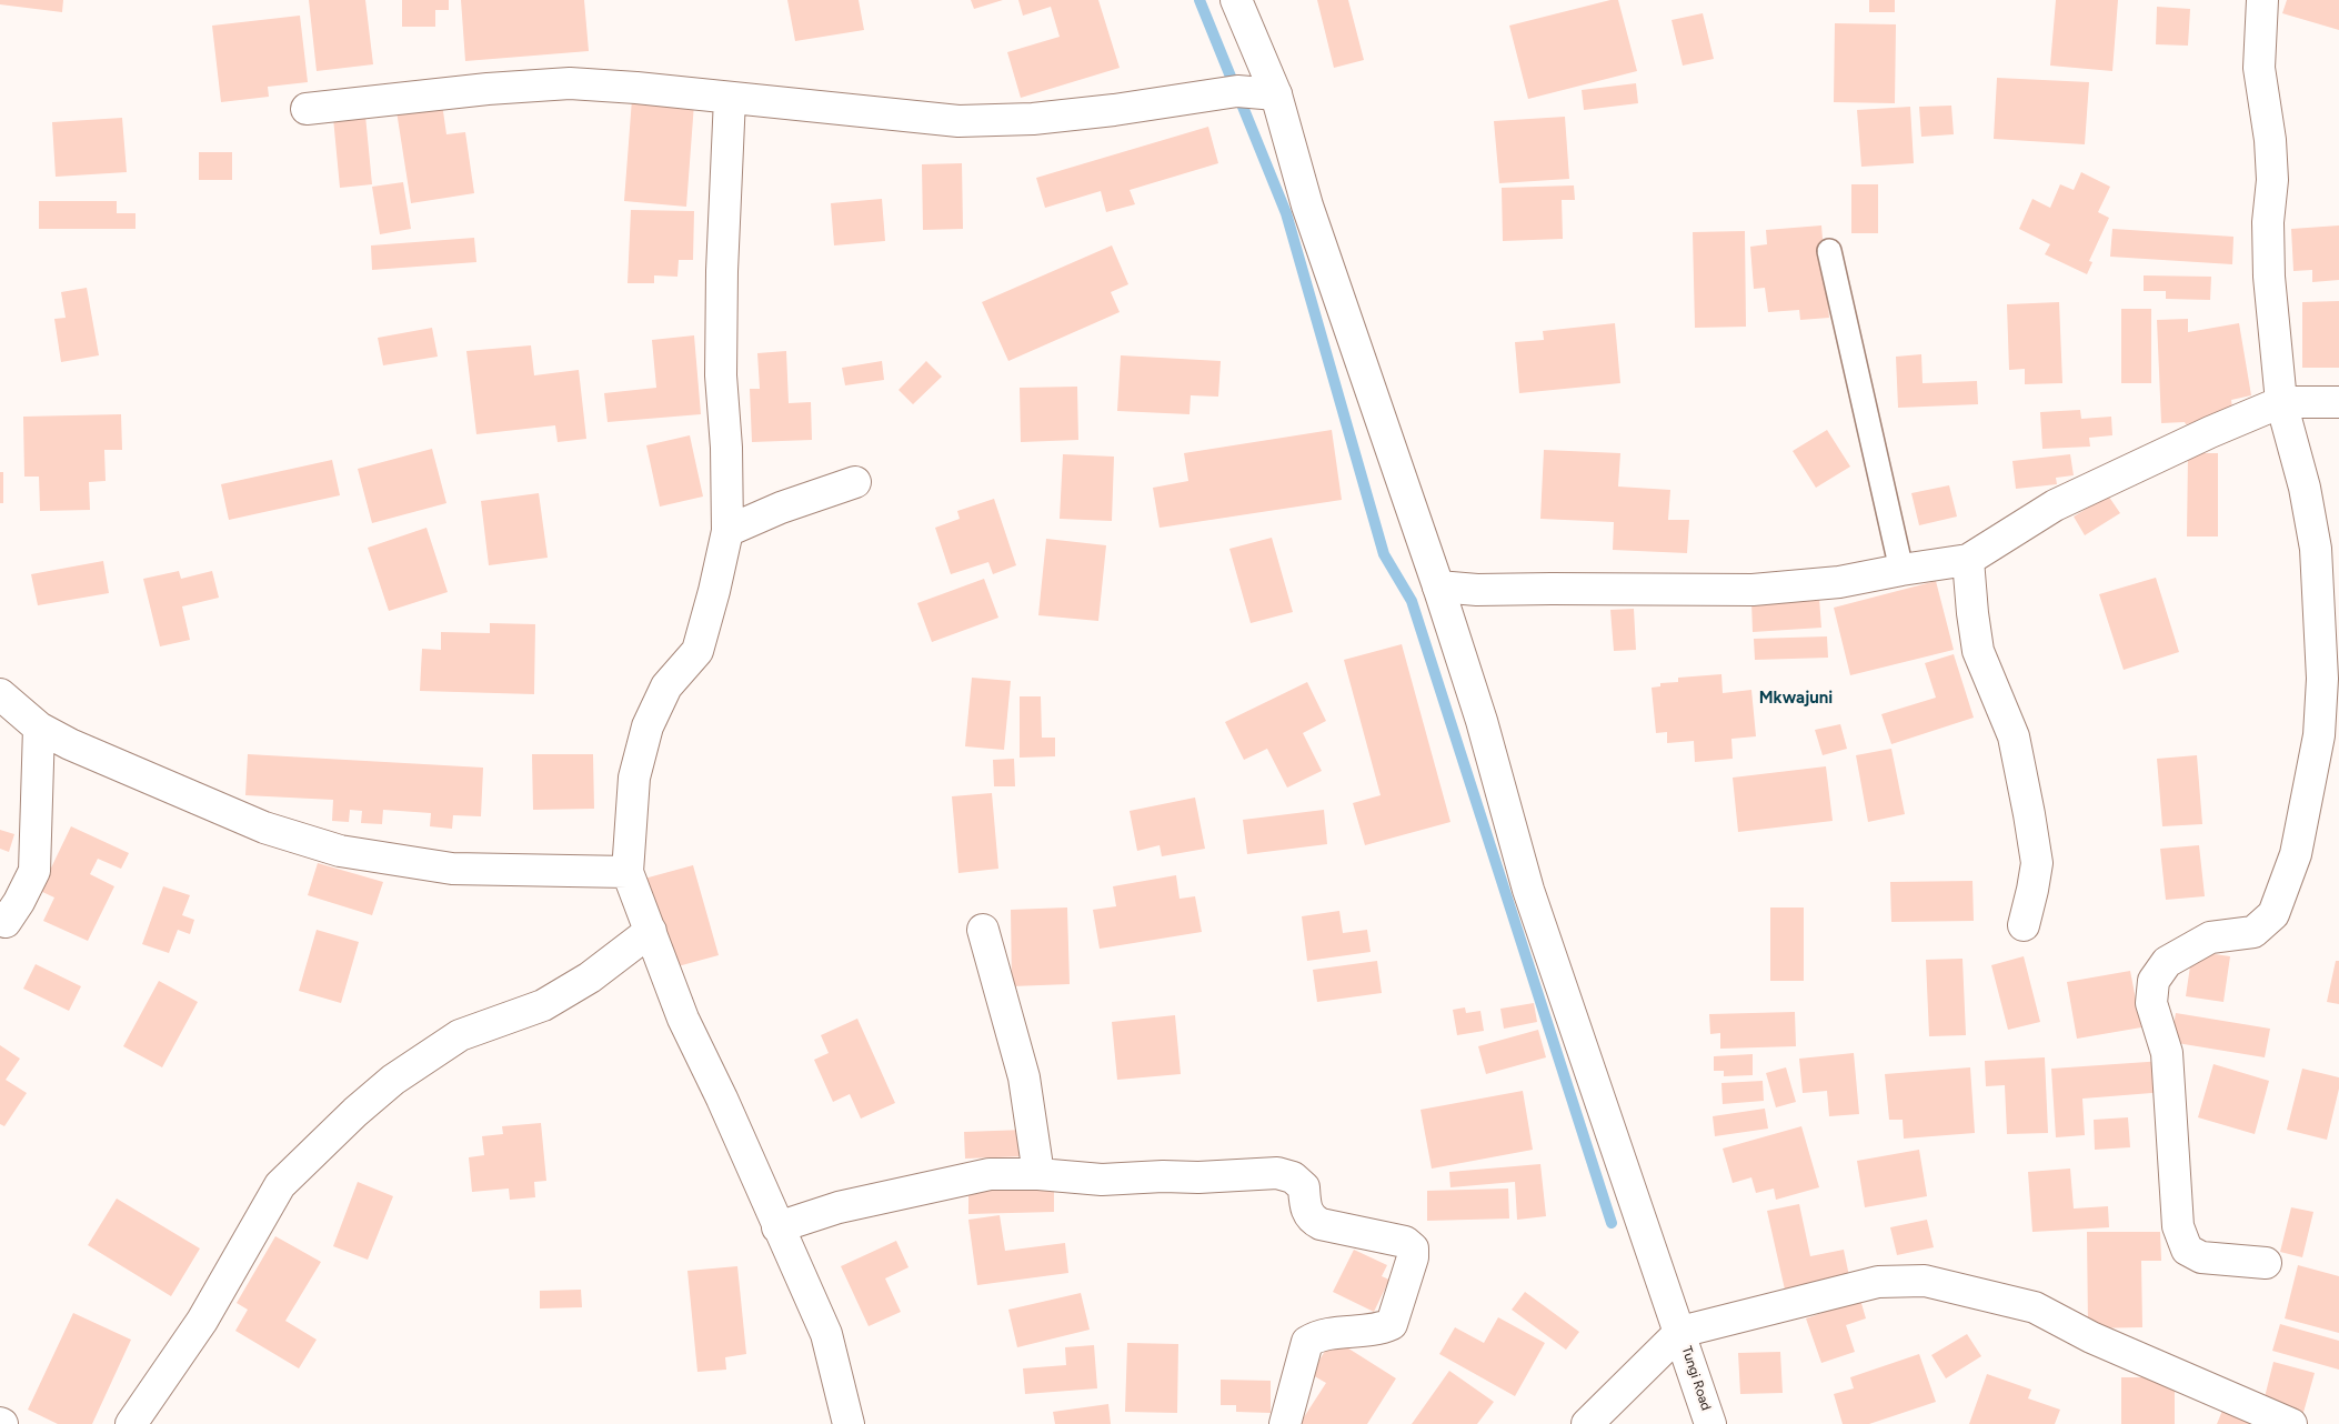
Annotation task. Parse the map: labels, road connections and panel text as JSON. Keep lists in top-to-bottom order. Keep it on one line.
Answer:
{"streets":{"street":["Tungi Road"]},"districts":["Mkwajuni"]}
